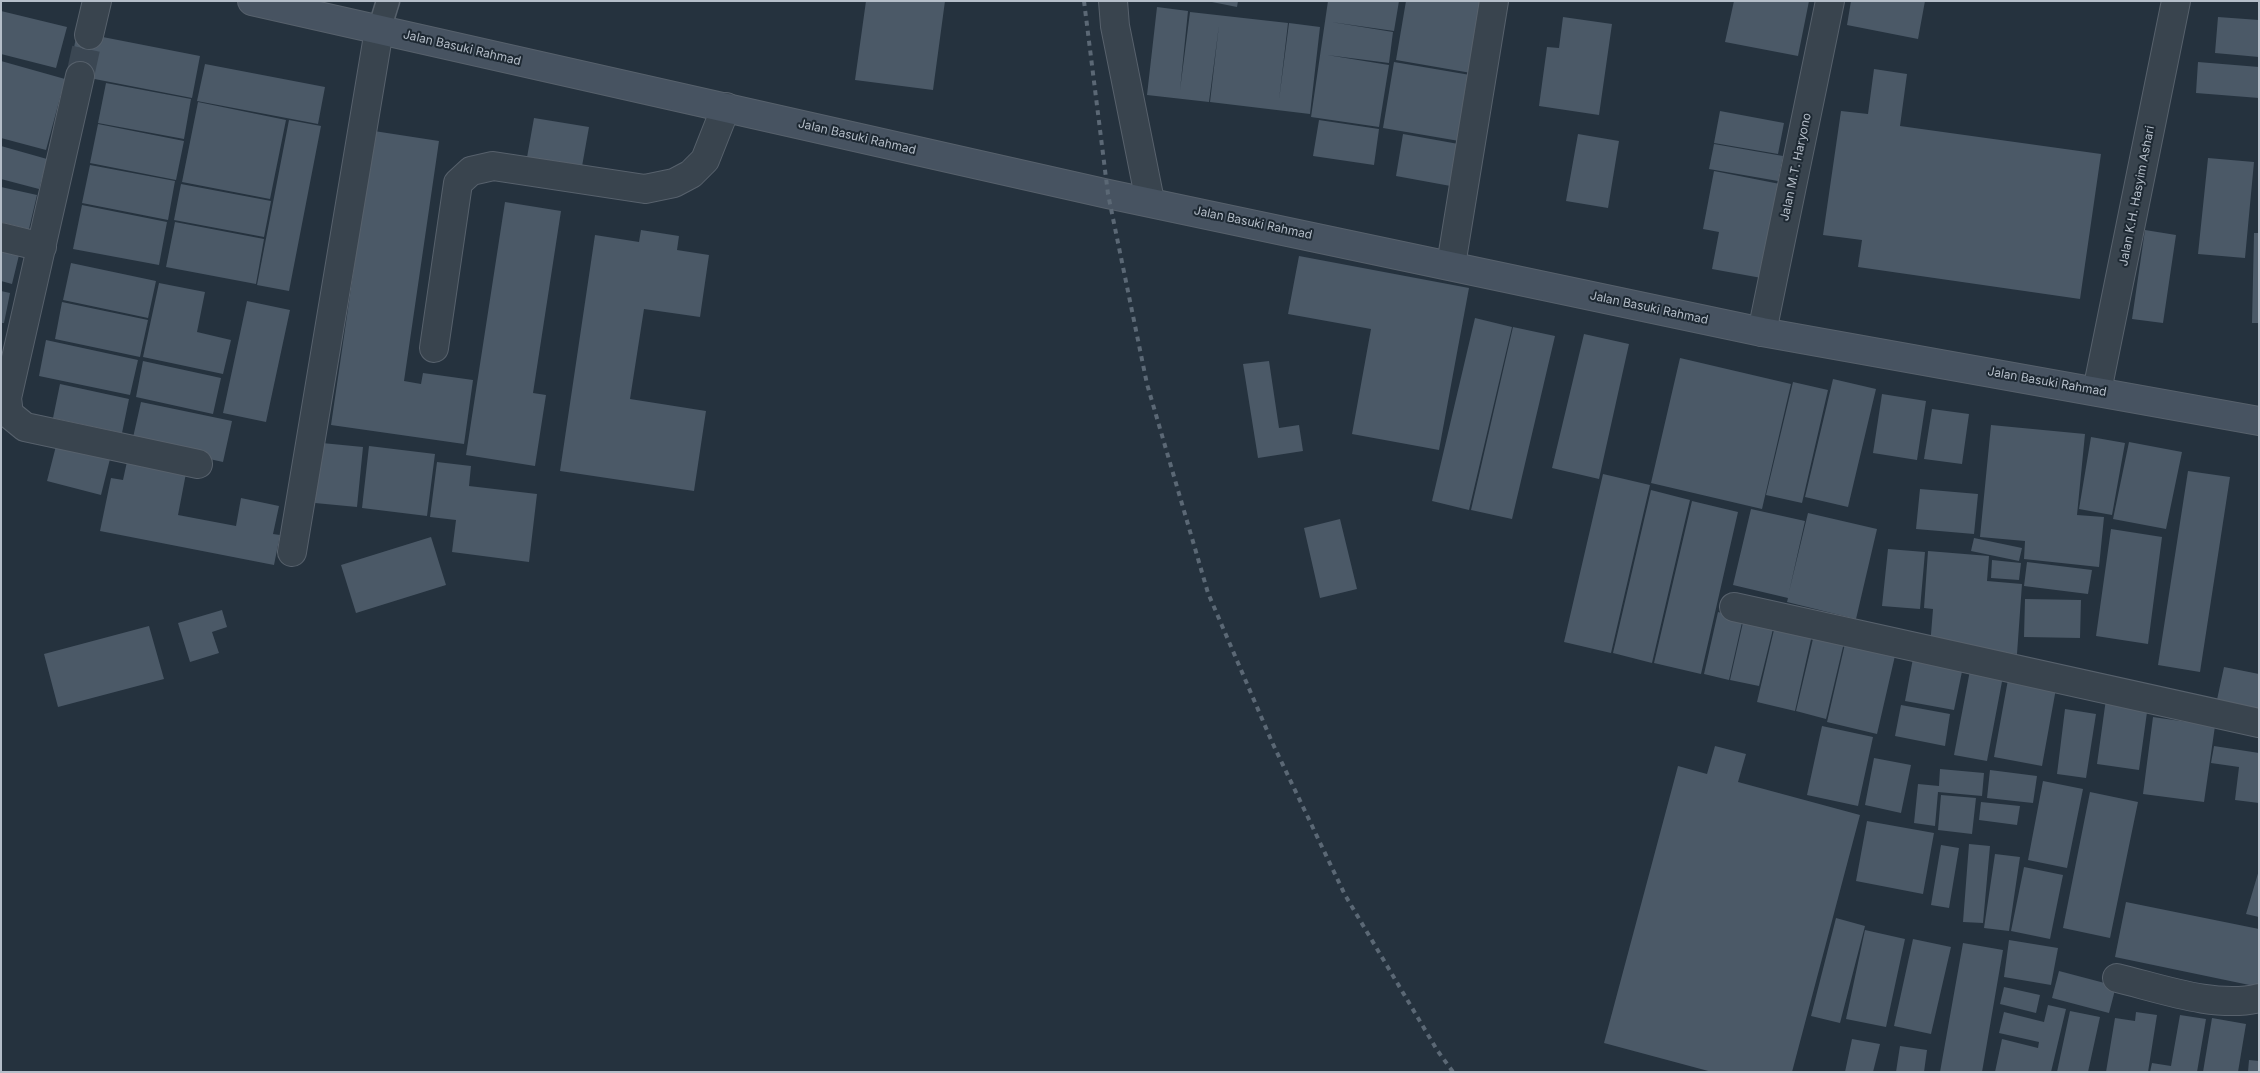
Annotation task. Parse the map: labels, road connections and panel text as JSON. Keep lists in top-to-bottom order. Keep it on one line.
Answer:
{"streets":{"main road":["Jalan Basuki Rahmad"],"street":["Jalan M.T. Haryono","Jalan K.H. Hasyim Ashari"]},"crossings":[["Jalan Basuki Rahmad","Jalan M.T. Haryono"],["Jalan Basuki Rahmad","Jalan K.H. Hasyim Ashari"]]}
